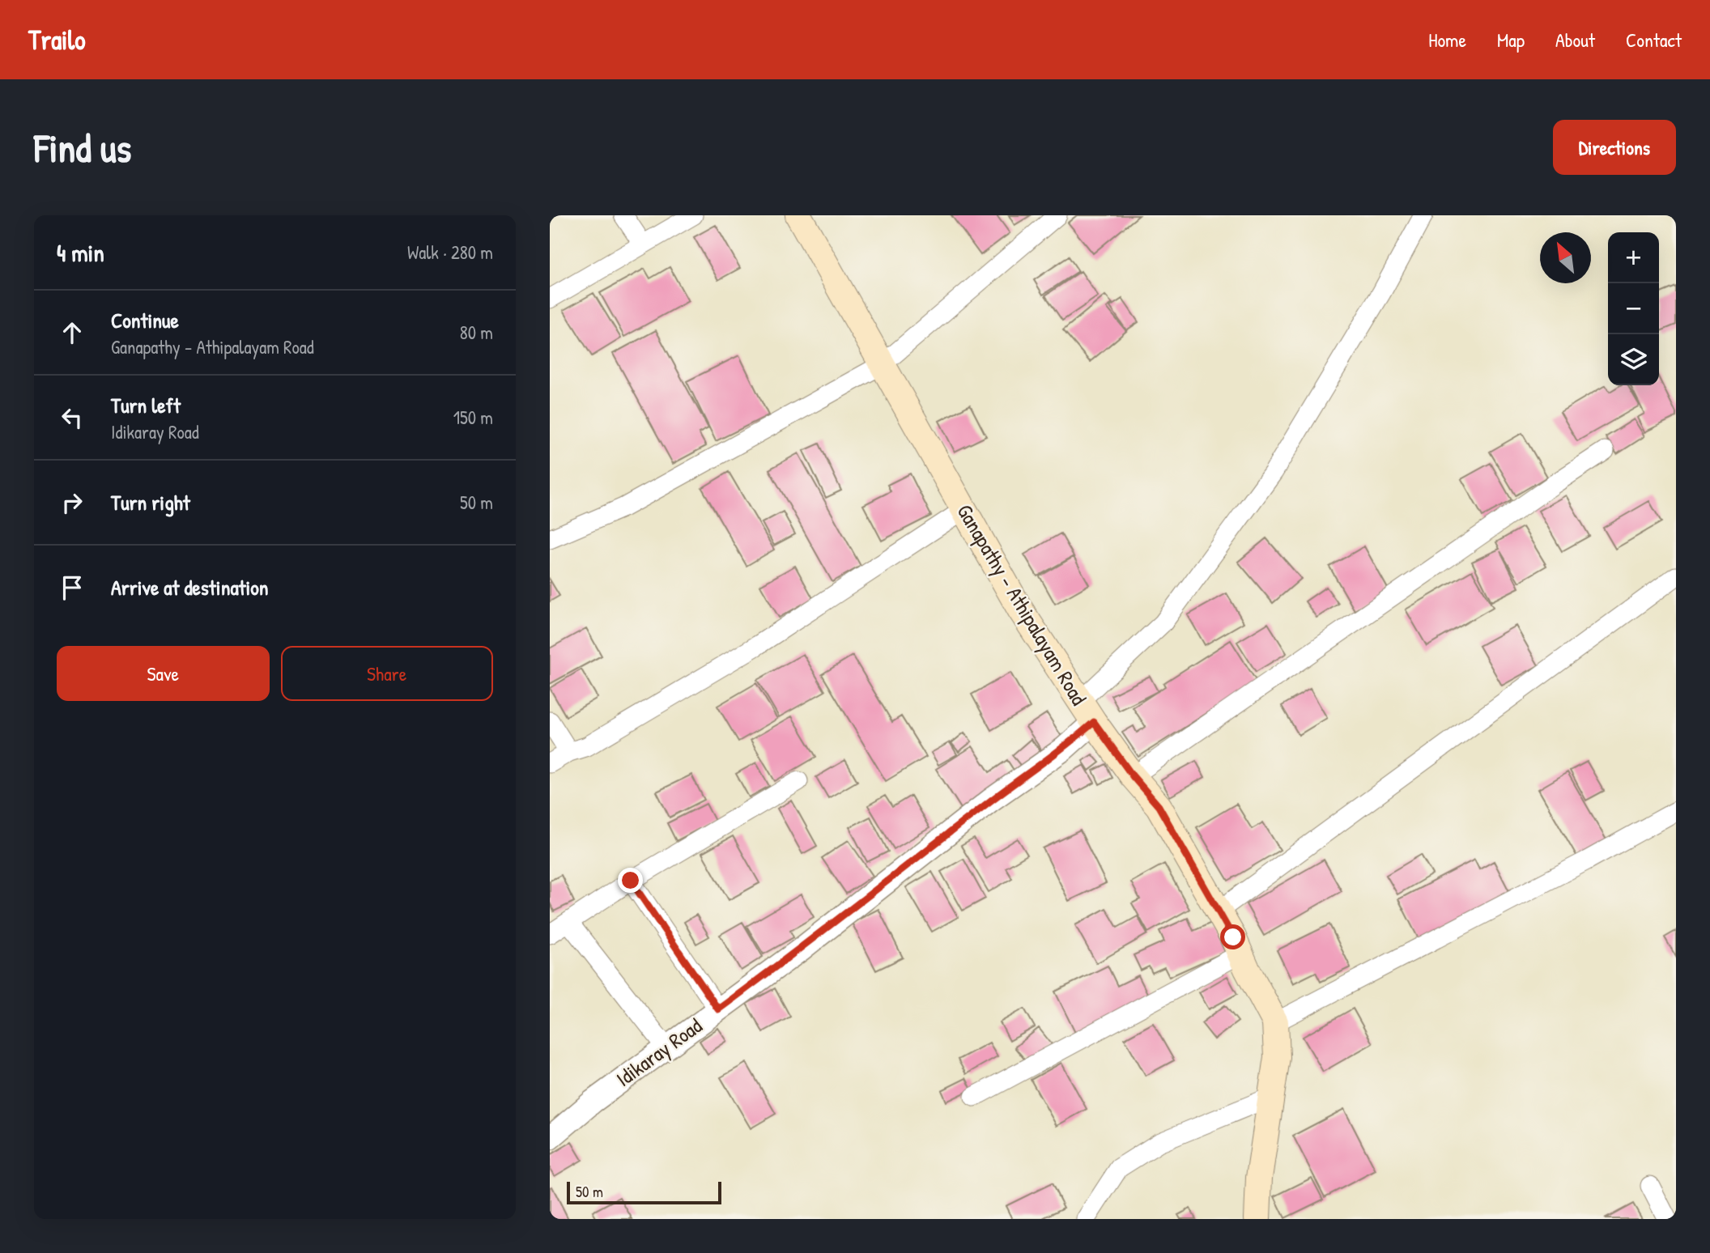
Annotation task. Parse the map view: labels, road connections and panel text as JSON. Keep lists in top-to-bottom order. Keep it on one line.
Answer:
{"streets":{"main road":["Ganapathy - Athipalayam Road"],"street":["Idikaray Road"]},"crossings":[["Ganapathy - Athipalayam Road","Idikaray Road"]],"scale_bar":"50 m","north":"top left","page":{"header":"Trailo","nav":["Home","Map","About","Contact"],"buttons":["Directions",["Save","Share"]],"title":"Find us","heading":["4 min","Walk · 280 m"],"map_buttons":["+","−"],"list":[["Continue","Ganapathy - Athipalayam Road","80 m"],["Turn left","Idikaray Road","150 m"],["Turn right","50 m"],"Arrive at destination"],"scale":"50 m"}}
